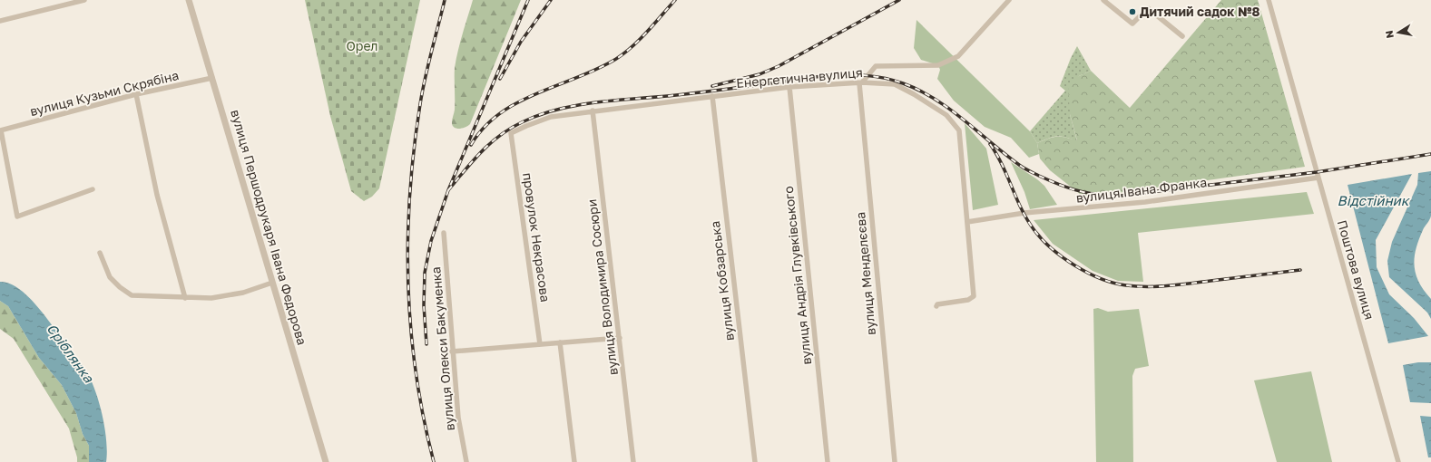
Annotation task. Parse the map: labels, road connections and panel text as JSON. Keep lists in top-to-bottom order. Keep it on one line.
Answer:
{"streets":{"street":["Енергетична вулиця","вулиця Кузьми Скрябіна","вулиця Івана Франка","вулиця Першодрукаря Івана Федорова","провулок Некрасова","Поштова вулиця","вулиця Менделєєва","вулиця Андрія Глувківського","вулиця Кобзарська","вулиця Володимира Сосюри","вулиця Олекси Бакуменка"]},"crossings":[["Енергетична вулиця","вулиця Івана Франка"],["Енергетична вулиця","провулок Некрасова"],["Енергетична вулиця","вулиця Менделєєва"],["Енергетична вулиця","вулиця Андрія Глувківського"],["Енергетична вулиця","вулиця Кобзарська"],["Енергетична вулиця","вулиця Володимира Сосюри"],["вулиця Кузьми Скрябіна","вулиця Першодрукаря Івана Федорова"],["вулиця Івана Франка","Поштова вулиця"]],"water":["Відстійник","Сріблянка"],"parks":["Орел"],"places":["Дитячий садок №8"],"north":"left"}
